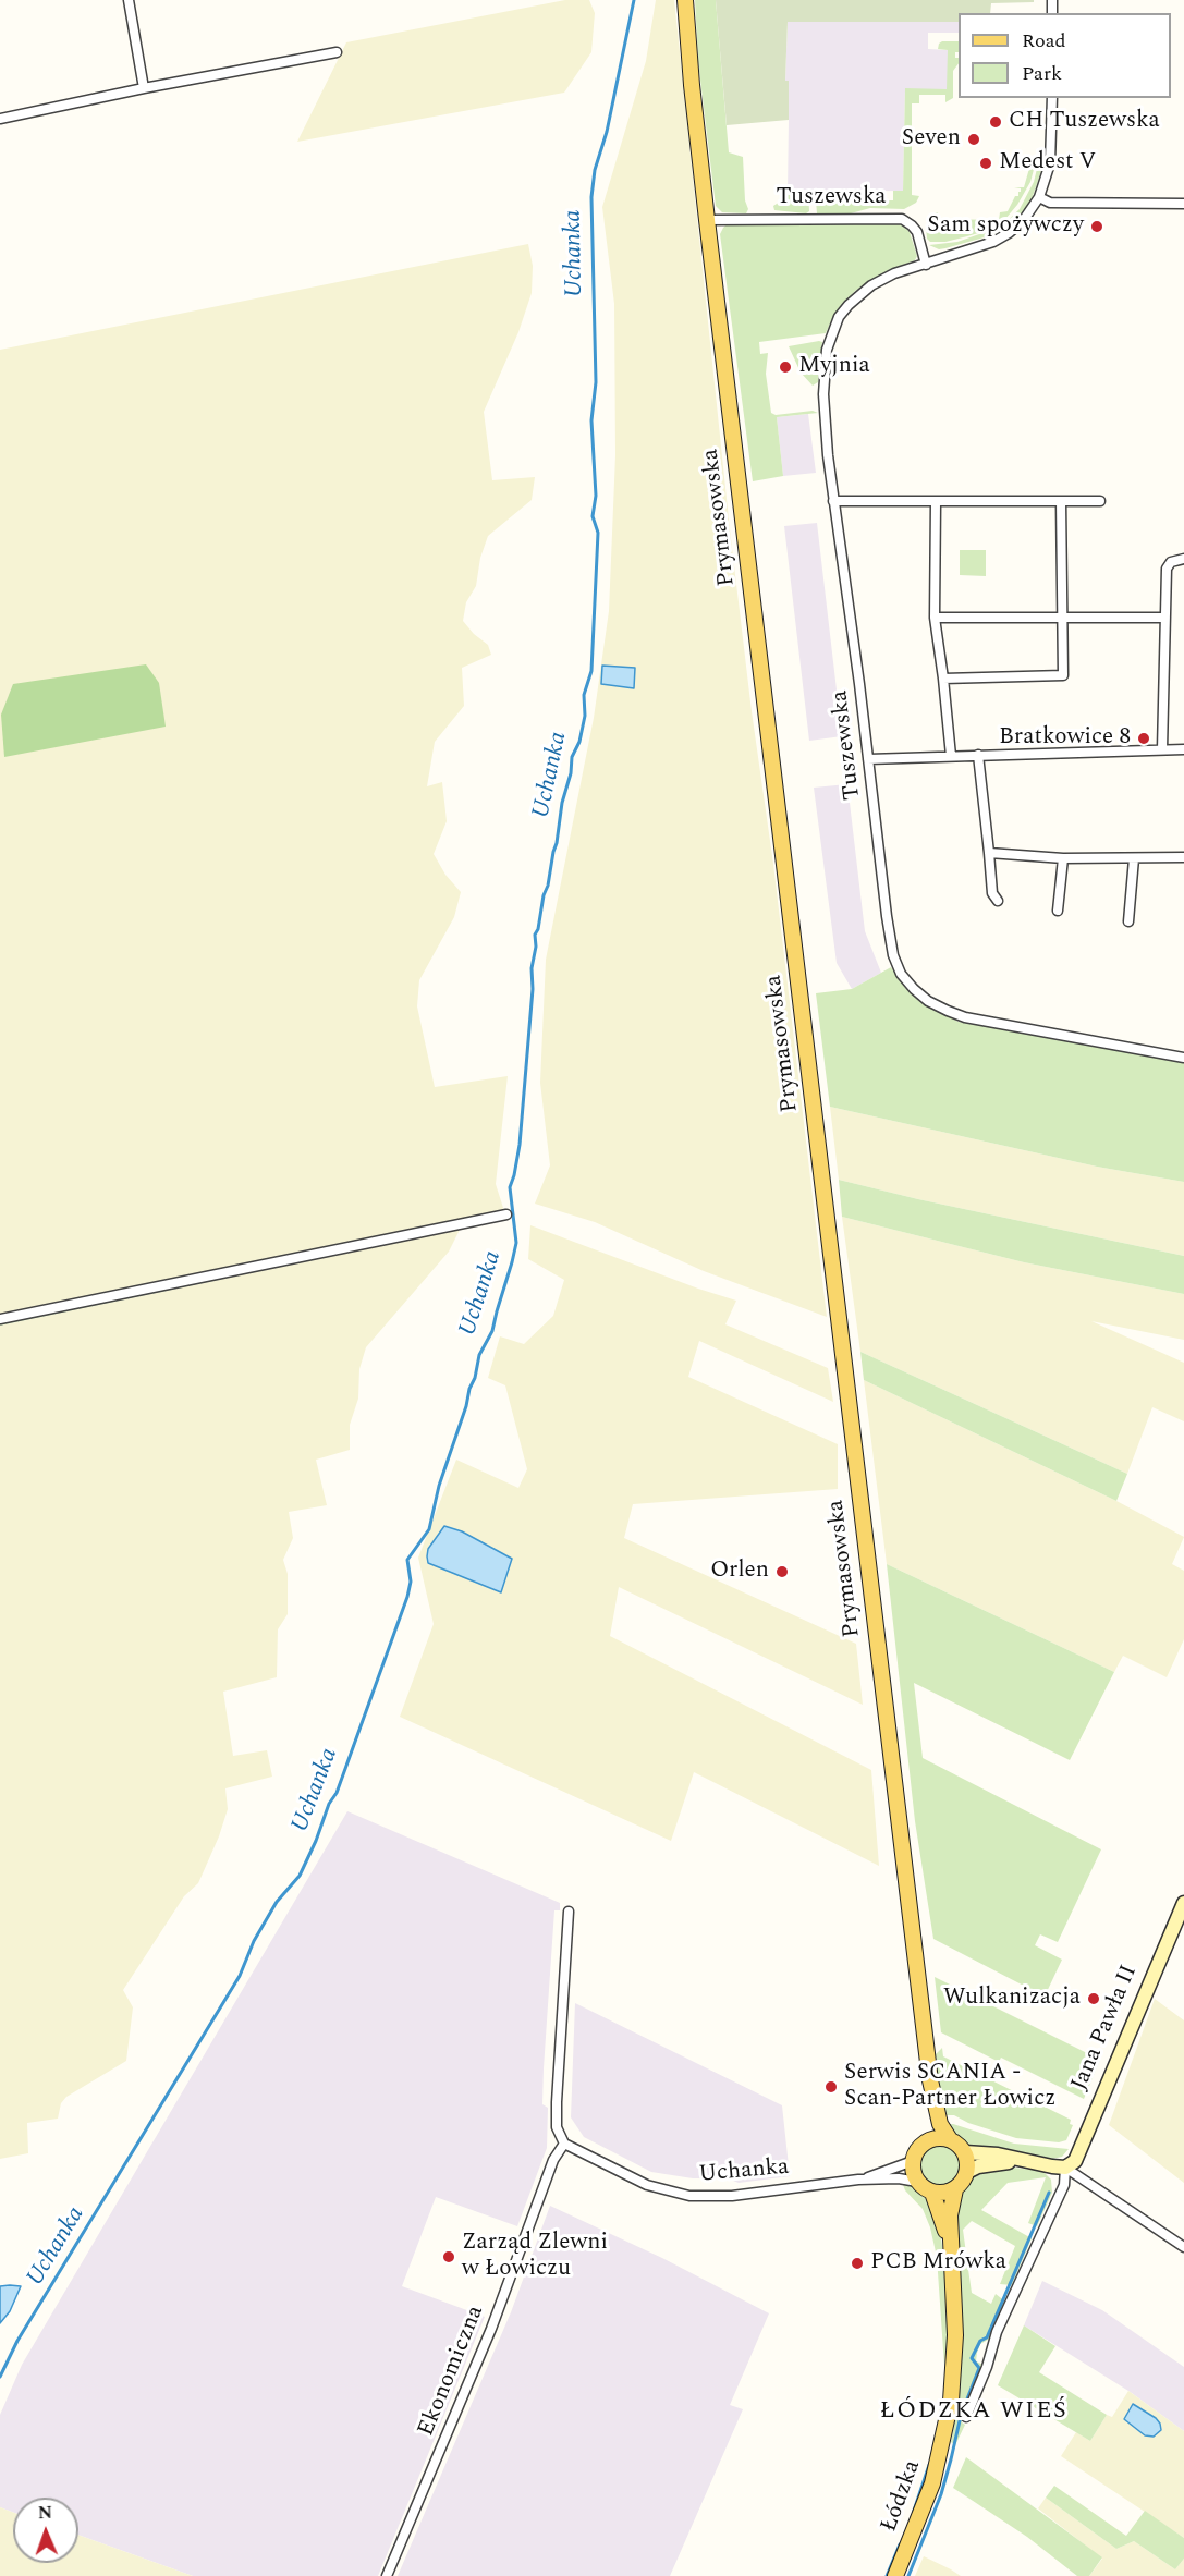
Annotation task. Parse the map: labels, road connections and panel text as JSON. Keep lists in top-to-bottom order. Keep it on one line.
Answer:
{"streets":{"main road":["Prymasowska","Łódzka"],"street":["Tuszewska","Jana Pawła II","Uchanka","Ekonomiczna"]},"crossings":[["Tuszewska","Prymasowska"],["Prymasowska","Uchanka"],["Uchanka","Ekonomiczna"]],"districts":["ŁÓDZKA WIEŚ"],"water":["Uchanka"],"places":["CH Tuszewska","Seven","Medest V","Sam spożywczy","Myjnia","Bratkowice 8","Orlen","Wulkanizacja","Serwis SCANIA - Scan-Partner Łowicz","Zarząd Zlewni w Łowiczu","PCB Mrówka"],"legend":["Road","Park"],"north":"top"}
